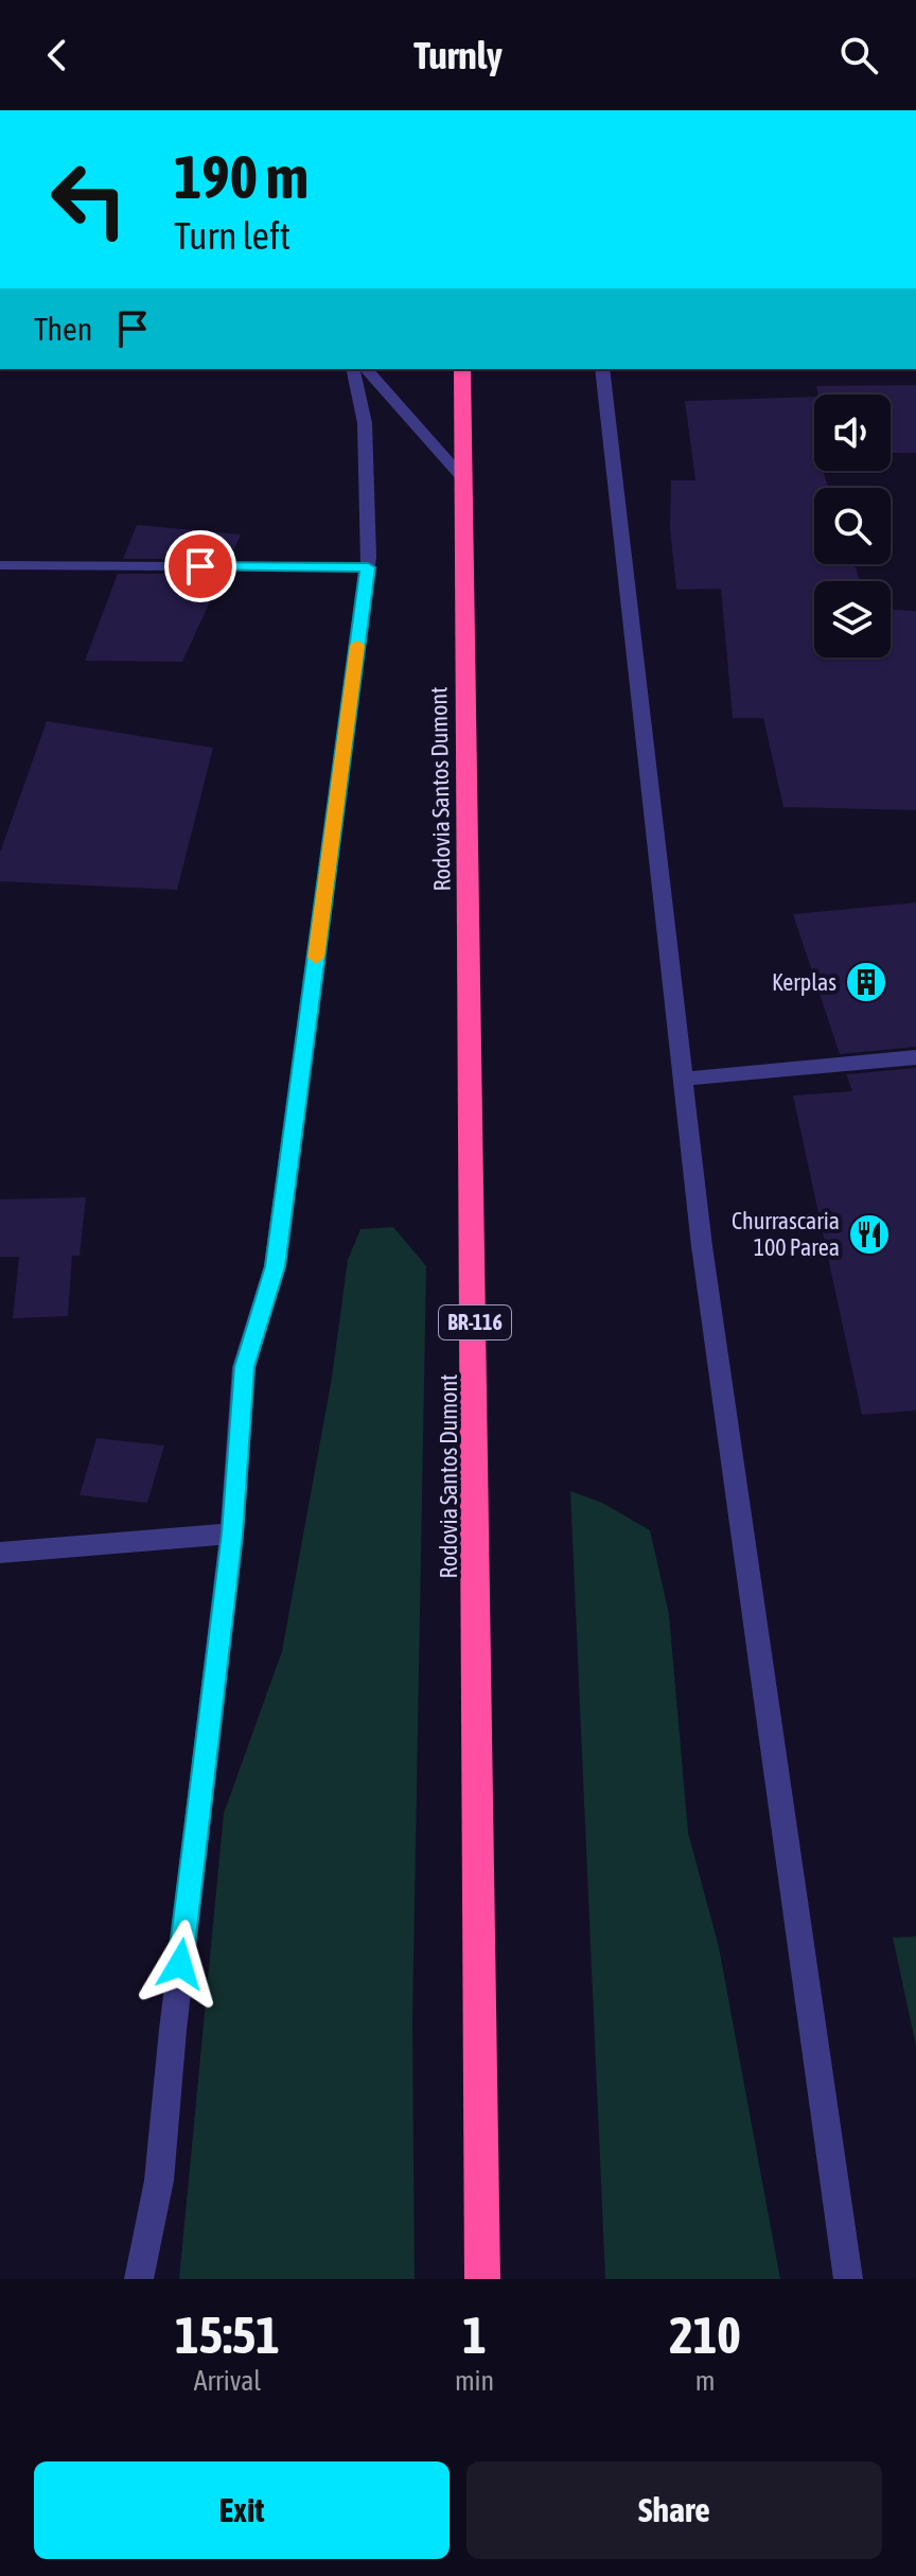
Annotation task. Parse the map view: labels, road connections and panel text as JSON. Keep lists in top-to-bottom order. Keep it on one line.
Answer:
{"streets":{"highway":["Rodovia Santos Dumont","BR-116"]},"places":{"building":["Kerplas"],"restaurant":["Churrascaria 100 Parea"]},"page":{"header":"Turnly","turn":["190 m","Turn left"],"then":"Then","eta":["15:51","Arrival","1","min","210","m"],"buttons":["Exit","Share"]}}
